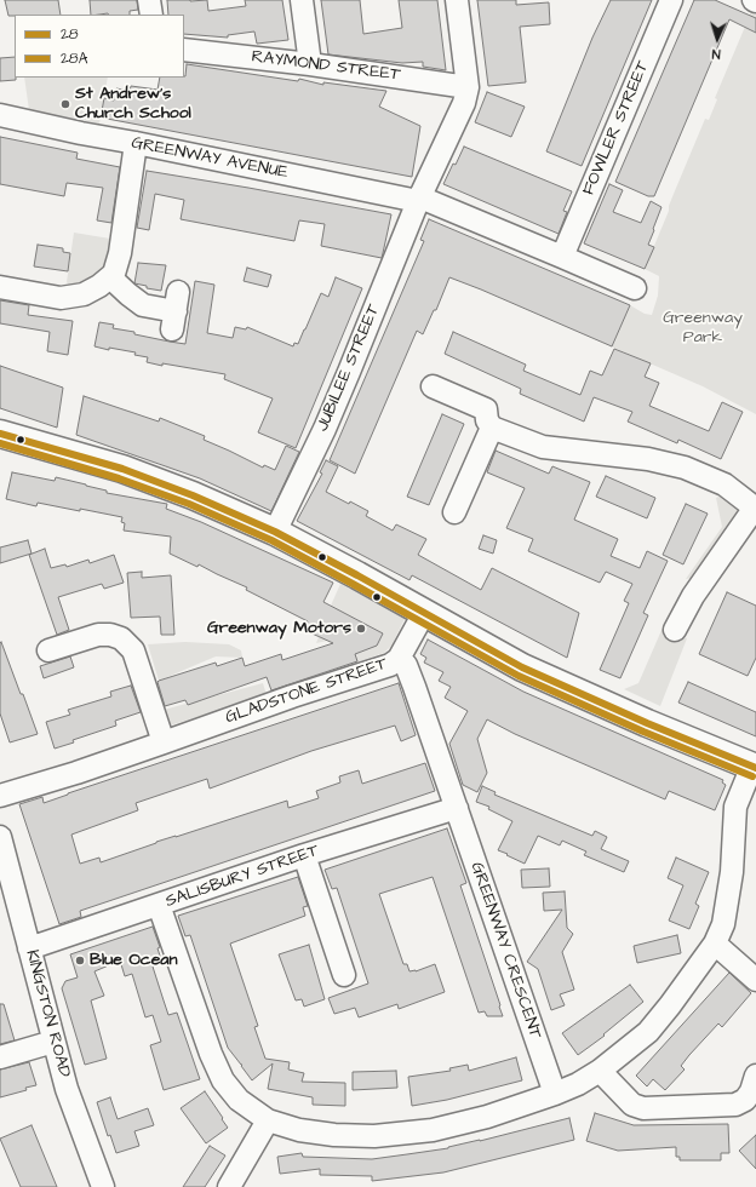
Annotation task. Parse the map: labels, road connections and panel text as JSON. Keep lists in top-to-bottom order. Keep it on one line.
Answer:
{"streets":{"street":["RAYMOND STREET","FOWLER STREET","GREENWAY AVENUE","JUBILEE STREET","GLADSTONE STREET","SALISBURY STREET","GREENWAY CRESCENT","KINGSTON ROAD"]},"crossings":[["RAYMOND STREET","JUBILEE STREET"],["FOWLER STREET","GREENWAY AVENUE"],["GREENWAY AVENUE","JUBILEE STREET"],["GLADSTONE STREET","GREENWAY CRESCENT"],["SALISBURY STREET","GREENWAY CRESCENT"],["SALISBURY STREET","KINGSTON ROAD"]],"parks":["Greenway Park"],"places":["St Andrew's Church School","Greenway Motors","Blue Ocean"],"lines":["transit line 28","transit line 28A"],"legend":["28","28A"],"north":"bottom"}
